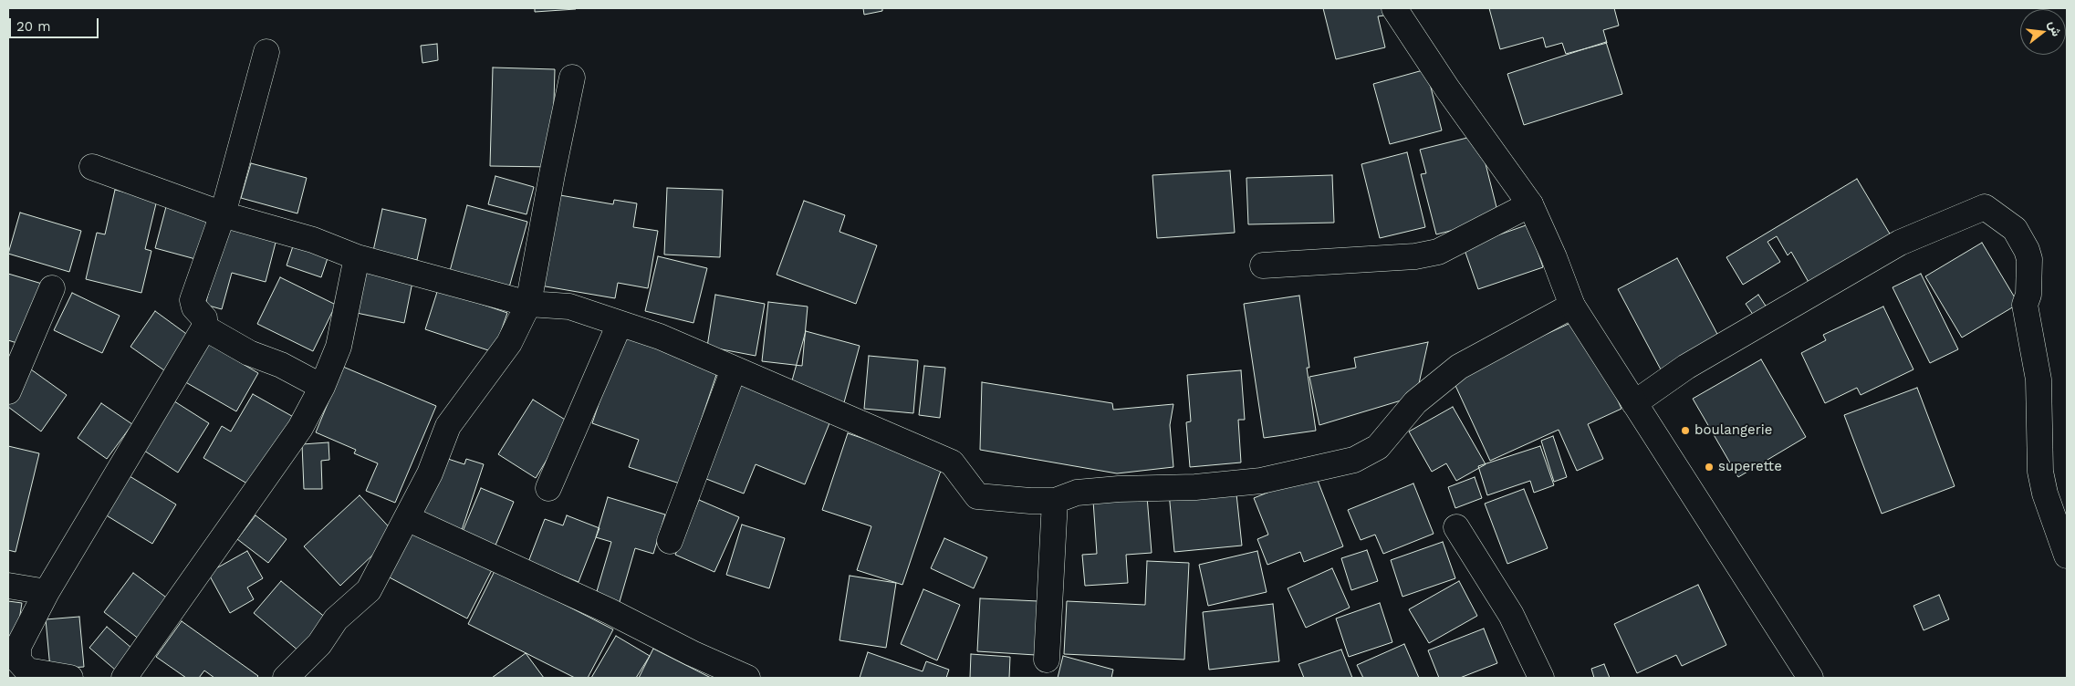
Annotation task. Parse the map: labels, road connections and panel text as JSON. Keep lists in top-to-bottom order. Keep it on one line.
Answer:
{"places":["boulangerie","superette"],"scale_bar":"20 m","north":"right"}
